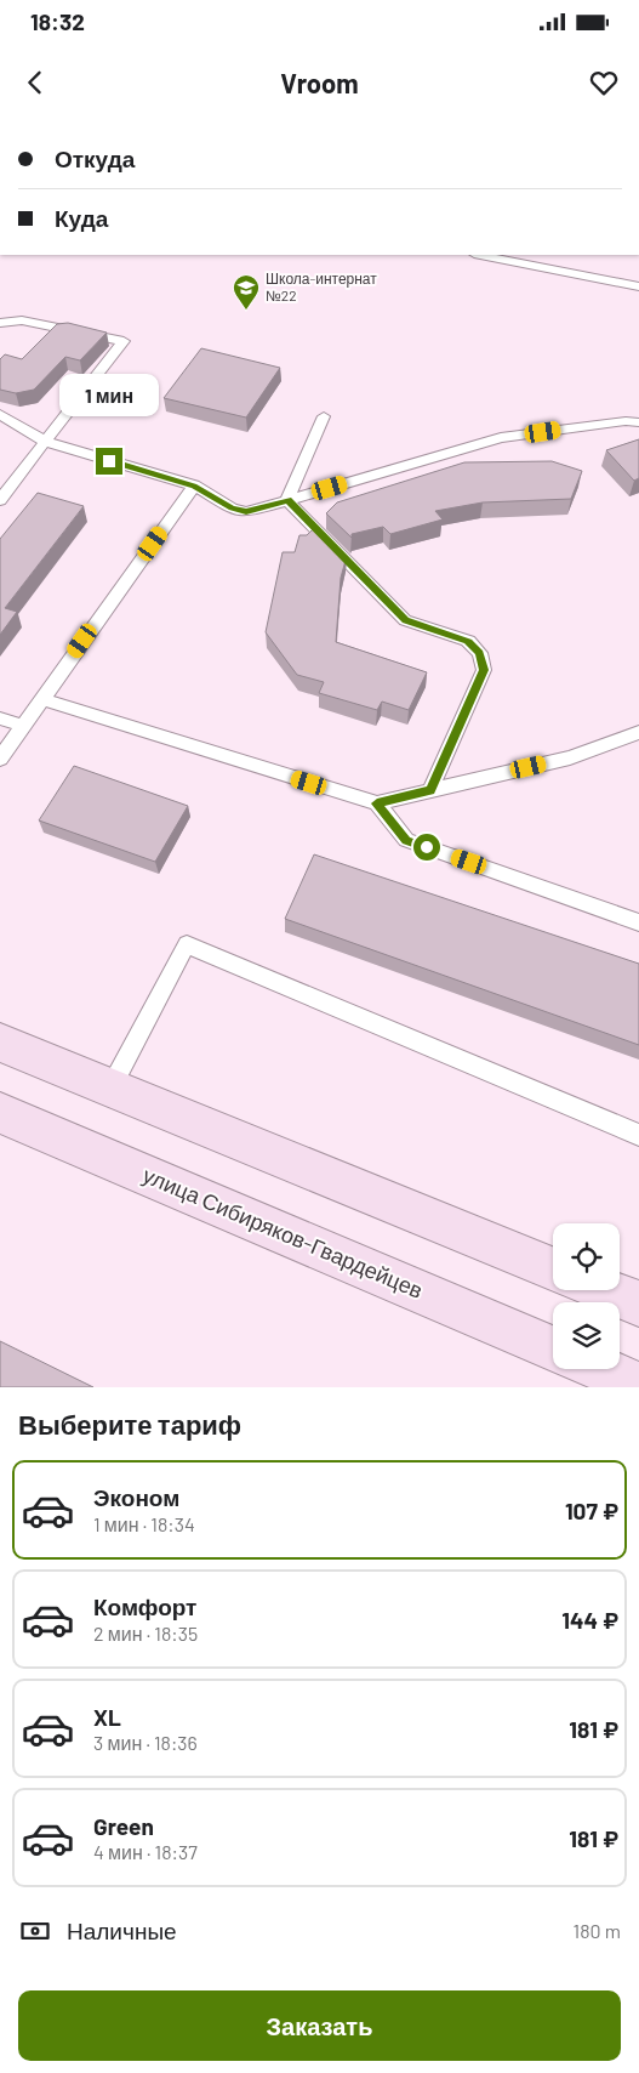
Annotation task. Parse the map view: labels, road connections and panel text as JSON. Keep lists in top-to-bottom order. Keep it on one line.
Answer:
{"streets":{"main road":["улица Сибиряков-Гвардейцев"]},"places":{"school or university":["Школа-интернат №22"]},"page":{"status":"18:32","header":"Vroom","banner":["Откуда","Куда"],"bubble":"1 мин","heading":"Выберите тариф","list":[{"name":"Эконом","note":"1 мин · 18:34","value":"107 ₽"},{"name":"Комфорт","note":"2 мин · 18:35","value":"144 ₽"},{"name":"XL","note":"3 мин · 18:36","value":"181 ₽"},{"name":"Green","note":"4 мин · 18:37","value":"181 ₽"}],"pay":["Наличные","180 m"],"buttons":"Заказать"}}
